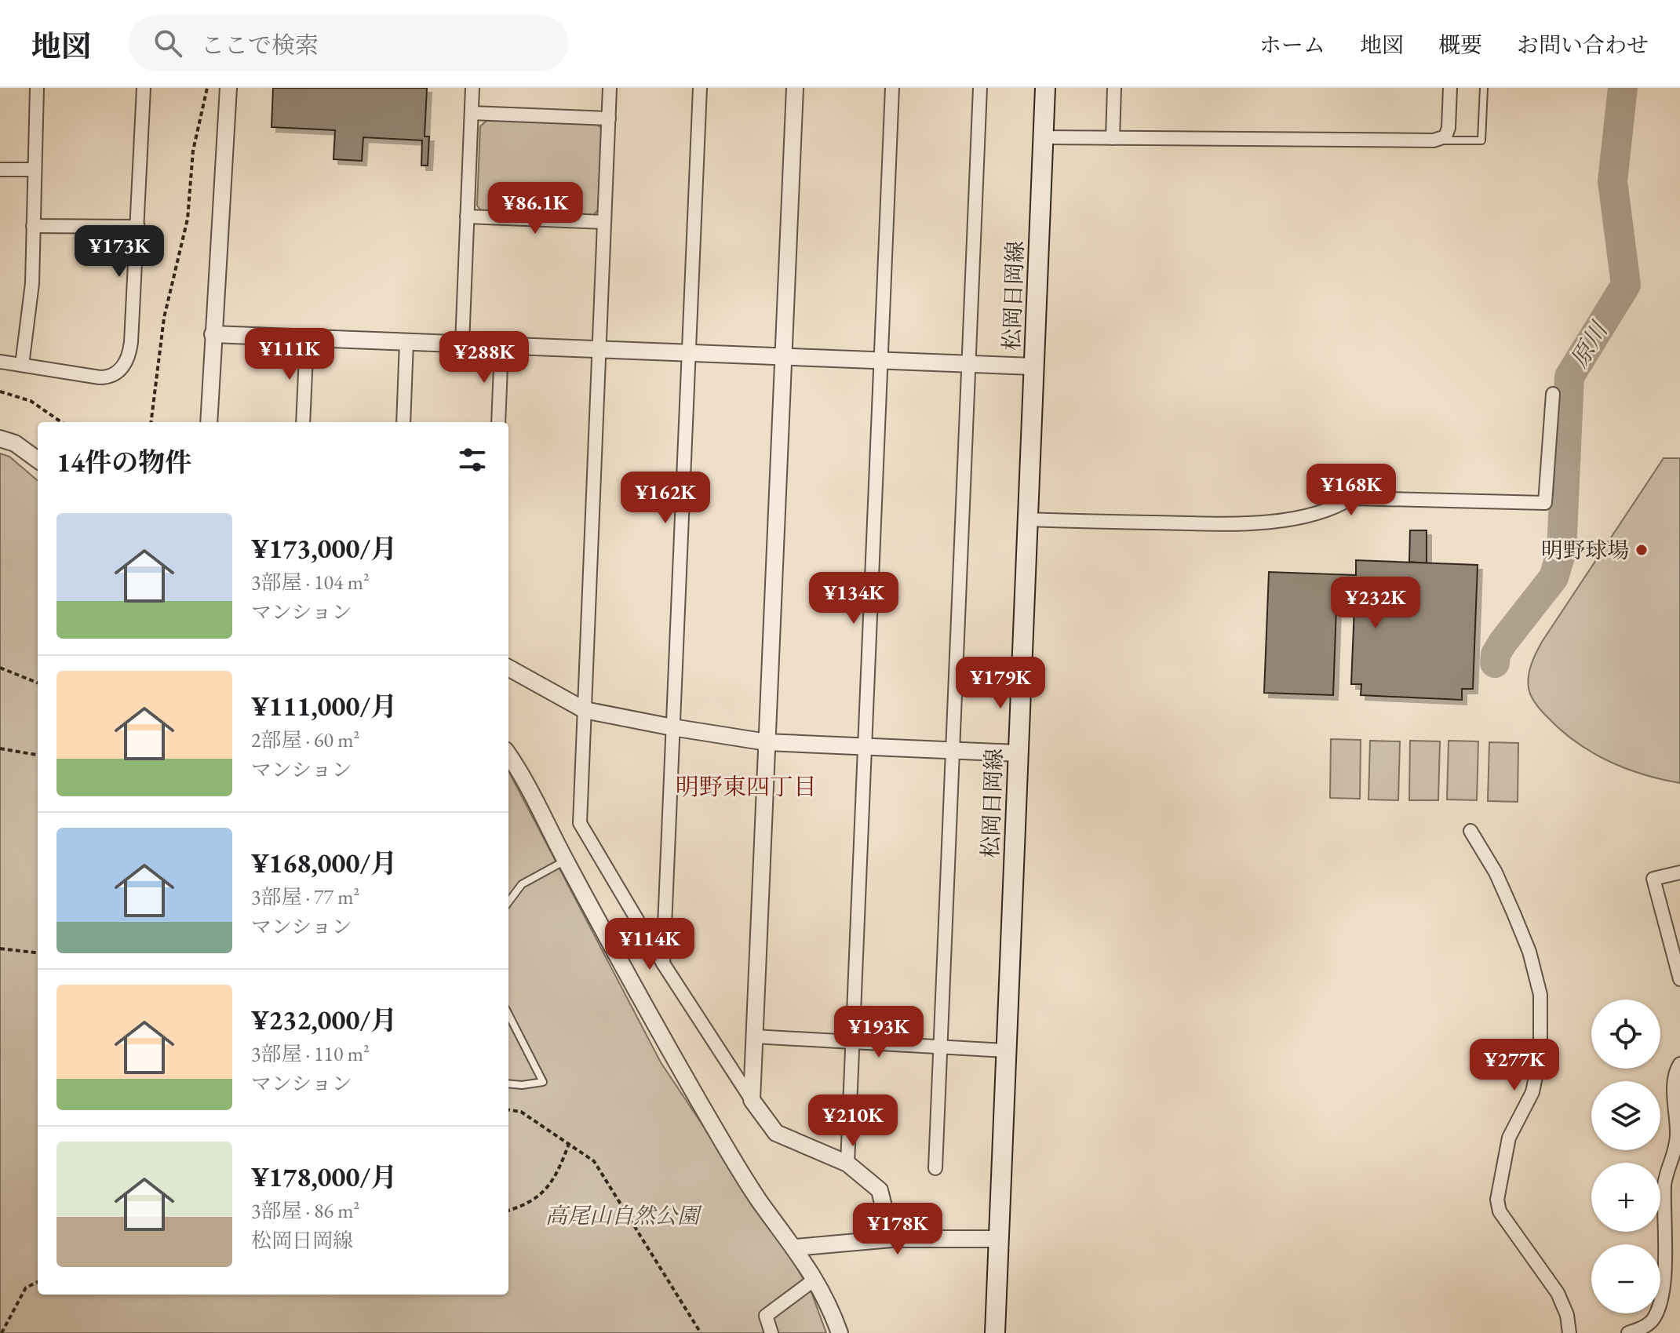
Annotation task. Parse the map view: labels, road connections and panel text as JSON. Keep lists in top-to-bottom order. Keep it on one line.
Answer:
{"streets":{"main road":["松岡日岡線"]},"districts":["明野東四丁目"],"water":["原川"],"parks":["高尾山自然公園"],"places":["明野球場"],"page":{"header":"地図","search":"ここで検索","nav":["ホーム","地図","概要","お問い合わせ"],"price":["¥86.1K","¥173K","¥111K","¥288K","¥168K","¥162K","¥134K","¥232K","¥179K","¥114K","¥193K","¥277K","¥210K","¥178K"],"heading":"14件の物件","list":[{"name":"¥173,000/月","note":"3部屋 · 104 m² · マンション"},{"name":"¥111,000/月","note":"2部屋 · 60 m² · マンション"},{"name":"¥168,000/月","note":"3部屋 · 77 m² · マンション"},{"name":"¥232,000/月","note":"3部屋 · 110 m² · マンション"},{"name":"¥178,000/月","note":"3部屋 · 86 m² · 松岡日岡線"}],"map_buttons":["+","−"]}}
